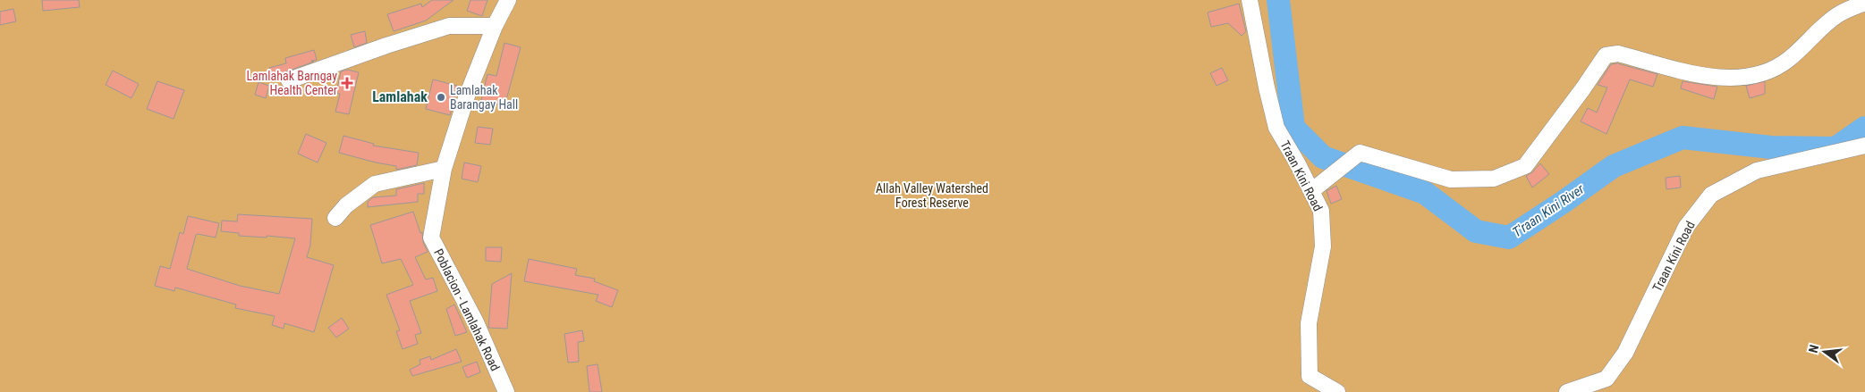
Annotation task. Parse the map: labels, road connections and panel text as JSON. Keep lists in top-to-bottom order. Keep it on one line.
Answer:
{"streets":{"street":["Traan Kini Road","Poblacion - Lamlahak Road"]},"districts":["Lamlahak"],"water":["T'raan Kini River"],"parks":["Allah Valley Watershed Forest Reserve"],"places":{"health":["Lamlahak Barngay Health Center"],"other":["Lamlahak Barangay Hall"]},"north":"left"}
